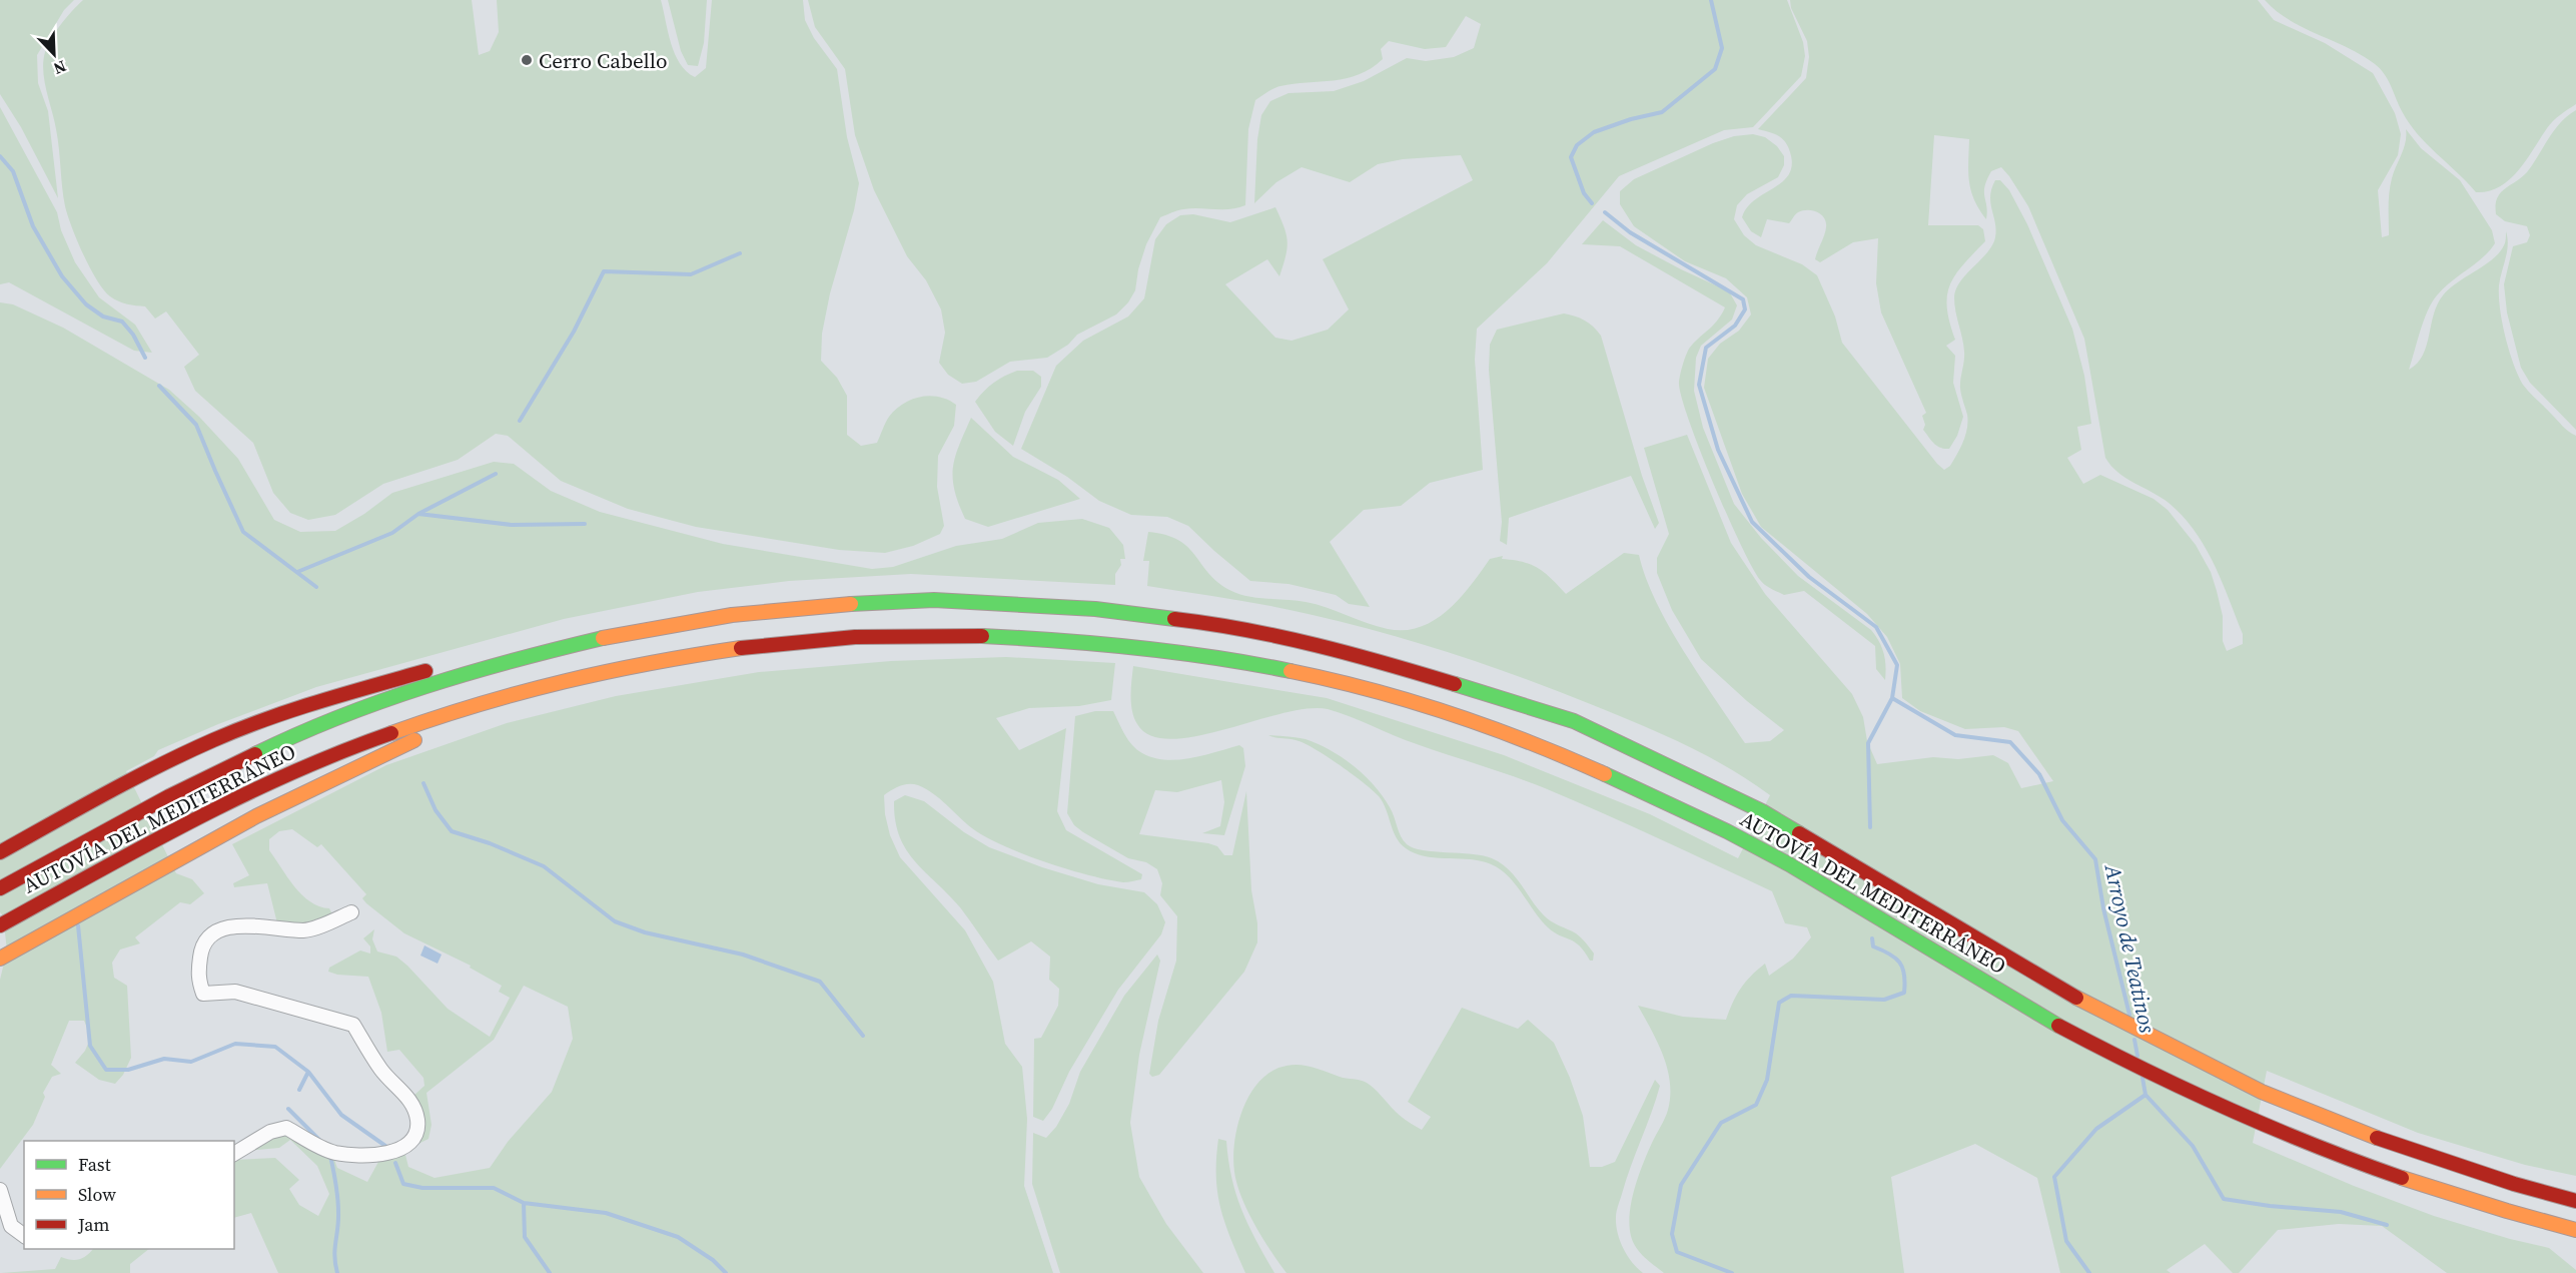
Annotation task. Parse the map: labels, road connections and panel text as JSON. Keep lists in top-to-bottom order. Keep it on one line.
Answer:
{"streets":{"highway":["AUTOVÍA DEL MEDITERRÁNEO"]},"water":["Arroyo de Teatinos"],"places":["Cerro Cabello"],"legend":["Fast","Slow","Jam"],"north":"bottom right"}
